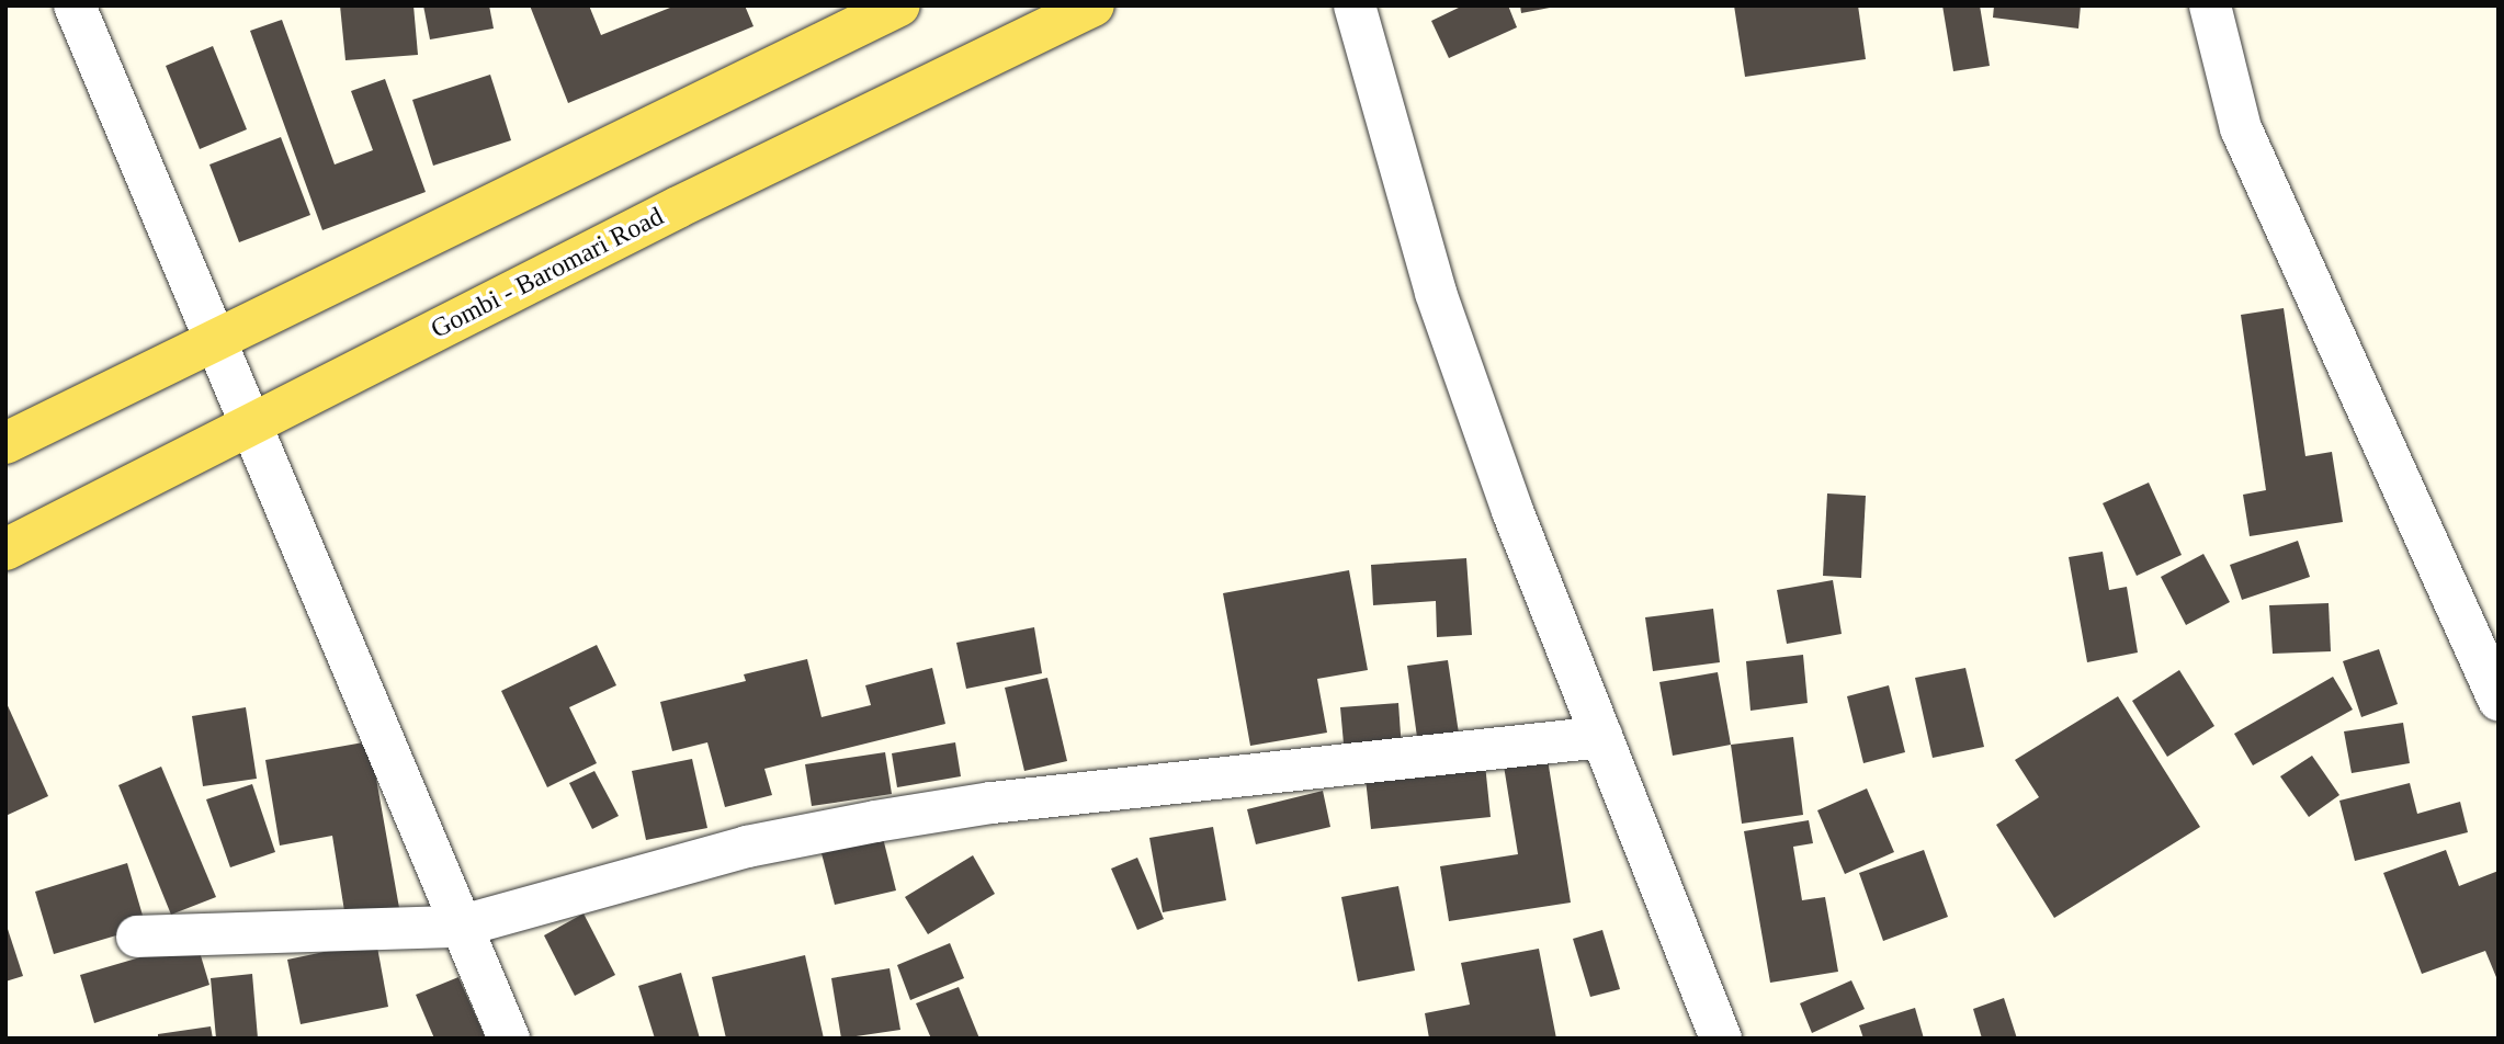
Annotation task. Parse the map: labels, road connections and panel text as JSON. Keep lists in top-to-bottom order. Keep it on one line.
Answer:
{"streets":{"main road":["Gombi - Baromari Road"]}}
